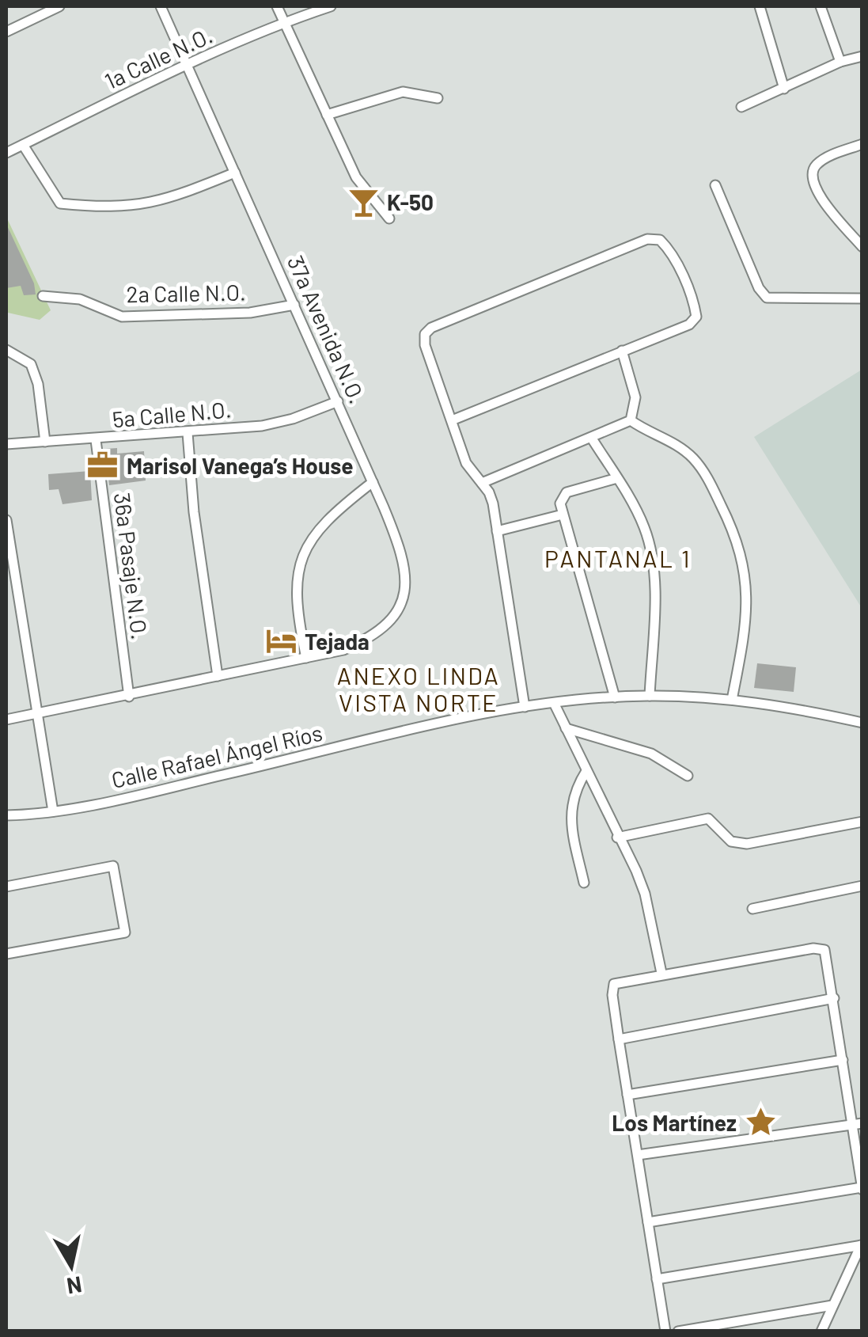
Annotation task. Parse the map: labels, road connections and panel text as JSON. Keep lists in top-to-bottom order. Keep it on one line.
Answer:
{"streets":{"street":["1a Calle N.O.","2a Calle N.O.","37a Avenida N.O.","5a Calle N.O.","36a Pasaje N.O.","Calle Rafael Ángel Ríos"]},"crossings":[["1a Calle N.O.","37a Avenida N.O."],["2a Calle N.O.","37a Avenida N.O."],["37a Avenida N.O.","5a Calle N.O."],["37a Avenida N.O.","36a Pasaje N.O."],["5a Calle N.O.","36a Pasaje N.O."]],"districts":["PANTANAL 1","ANEXO LINDA VISTA NORTE"],"places":{"bar":["K-50"],"office":["Marisol Vanega’s House"],"hotel":["Tejada"],"place":["Los Martínez"]},"north":"bottom"}
